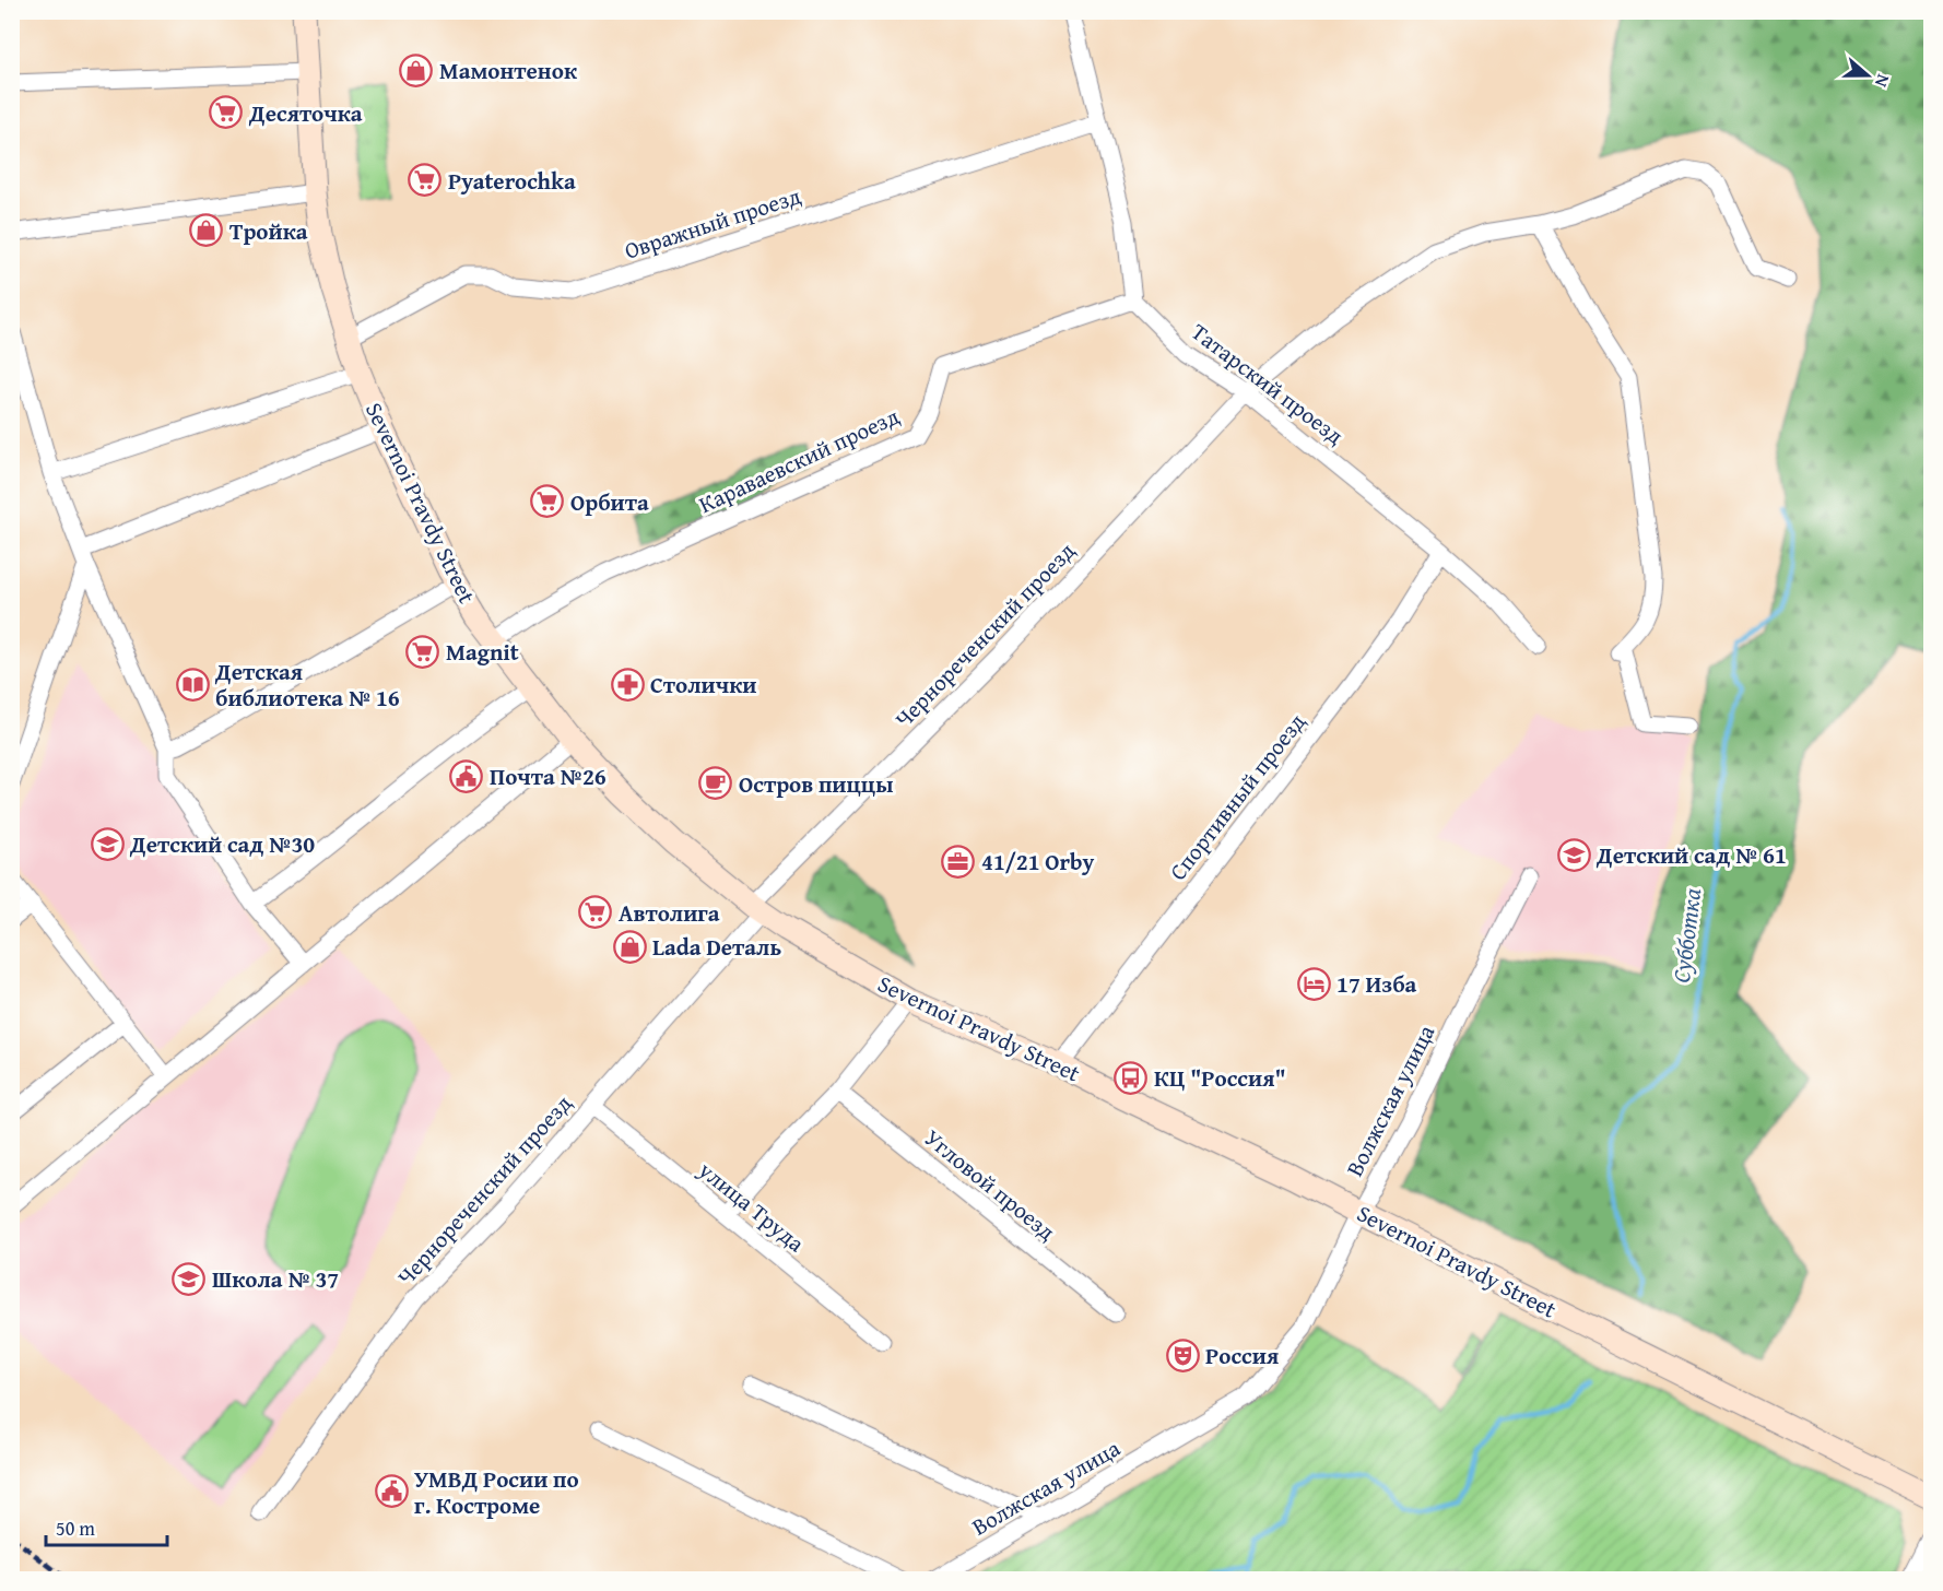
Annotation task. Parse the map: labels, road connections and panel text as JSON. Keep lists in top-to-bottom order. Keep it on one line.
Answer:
{"streets":{"main road":["Severnoi Pravdy Street"],"street":["Овражный проезд","Татарский проезд","Караваевский проезд","Чернореченский проезд","Спортивный проезд","Волжская улица","Угловой проезд","улица Труда"]},"crossings":[["Овражный проезд","Severnoi Pravdy Street"],["Татарский проезд","Караваевский проезд"],["Татарский проезд","Чернореченский проезд"],["Татарский проезд","Спортивный проезд"],["Караваевский проезд","Severnoi Pravdy Street"],["Severnoi Pravdy Street","Чернореченский проезд"],["Severnoi Pravdy Street","Спортивный проезд"],["Severnoi Pravdy Street","Волжская улица"],["Чернореченский проезд","улица Труда"]],"water":["Субботка"],"places":{"shop":["Мамонтенок","Тройка","Lada Dеталь"],"supermarket":["Десяточка","Pyaterochka","Орбита","Magnit","Автолига"],"library":["Детская библиотека № 16"],"pharmacy":["Столички"],"public building":["Почта №26","УМВД Росии по г. Костроме"],"cafe":["Остров пиццы"],"school or university":["Детский сад №30","Детский сад № 61","Школа № 37"],"office":["41/21 Orby"],"hotel":["17 Изба"],"bus stop":["КЦ \"Россия\""],"theatre":["Россия"]},"scale_bar":"50 m","north":"right"}
